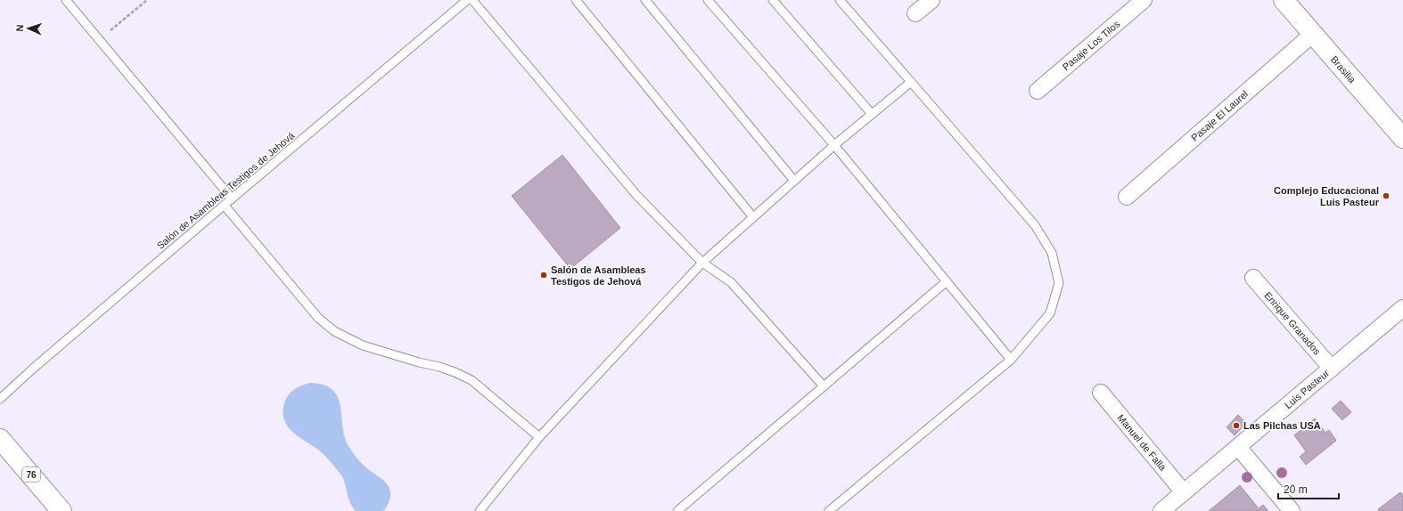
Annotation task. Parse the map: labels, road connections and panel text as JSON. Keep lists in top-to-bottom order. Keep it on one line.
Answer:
{"streets":{"street":["Pasaje Los Tilos","Brasilia","Pasaje El Laurel","Enrique Granados","Luis Pasteur","Manuel de Falla","76"],"lane":["Salón de Asambleas Testigos de Jehová"]},"crossings":[["Brasilia","Pasaje El Laurel"],["Enrique Granados","Luis Pasteur"],["Luis Pasteur","Manuel de Falla"]],"places":["Complejo Educacional Luis Pasteur","Salón de Asambleas Testigos de Jehová","Las Pilchas USA"],"scale_bar":"20 m","north":"left"}
